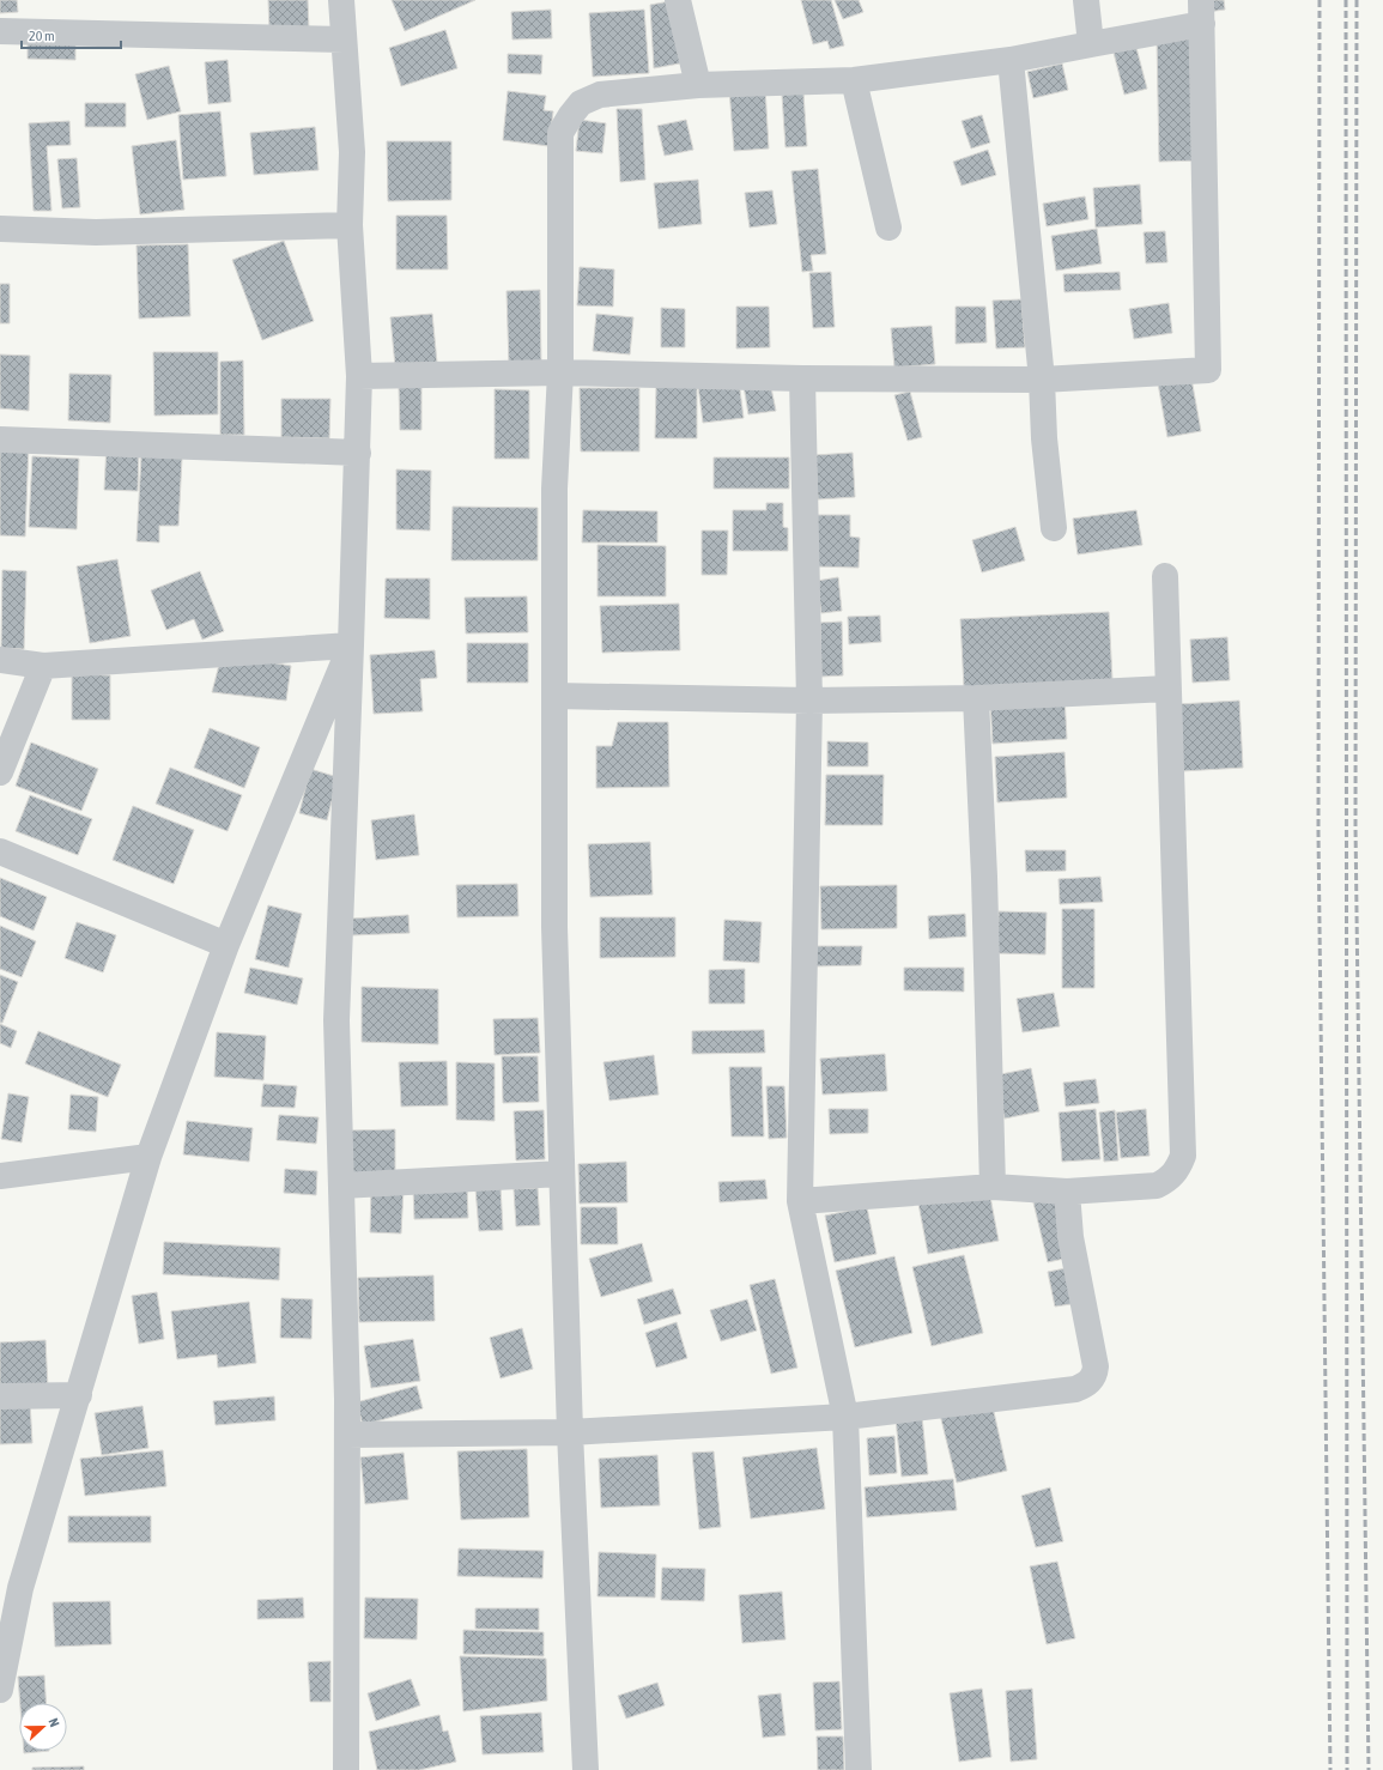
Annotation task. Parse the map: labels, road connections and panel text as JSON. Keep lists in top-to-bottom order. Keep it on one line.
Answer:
{"scale_bar":"20 m","north":"right"}
